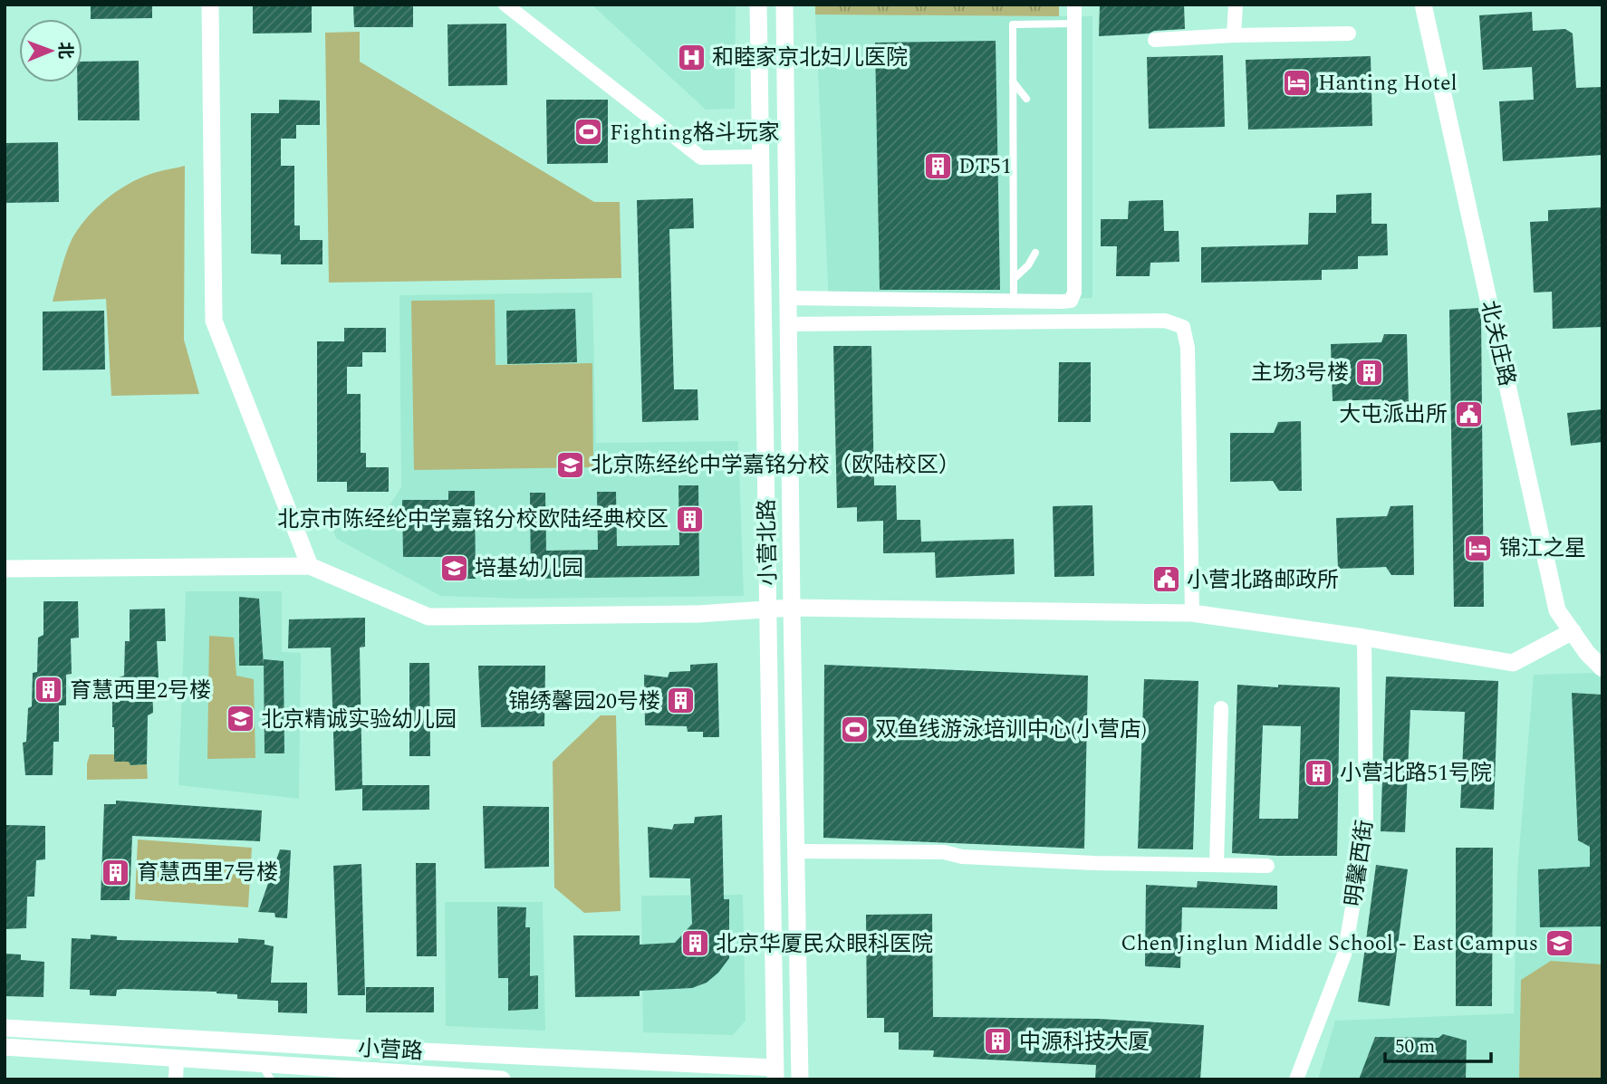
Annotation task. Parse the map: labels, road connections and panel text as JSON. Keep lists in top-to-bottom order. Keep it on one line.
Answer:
{"streets":{"street":["北关庄路","小营北路","明馨西街","小营路"]},"crossings":[["小营北路","小营路"]],"places":{"hospital":["和睦家京北妇儿医院"],"hotel":["Hanting Hotel","锦江之星"],"sports":["Fighting格斗玩家","双鱼线游泳培训中心(小营店)"],"building":["DT51","主场3号楼","北京市陈经纶中学嘉铭分校欧陆经典校区","育慧西里2号楼","锦绣馨园20号楼","小营北路51号院","育慧西里7号楼","北京华厦民众眼科医院","中源科技大厦"],"public building":["大屯派出所","小营北路邮政所"],"school or university":["北京陈经纶中学嘉铭分校（欧陆校区）","培基幼儿园","北京精诚实验幼儿园","Chen Jinglun Middle School - East Campus"]},"scale_bar":"50 m","north":"right"}
